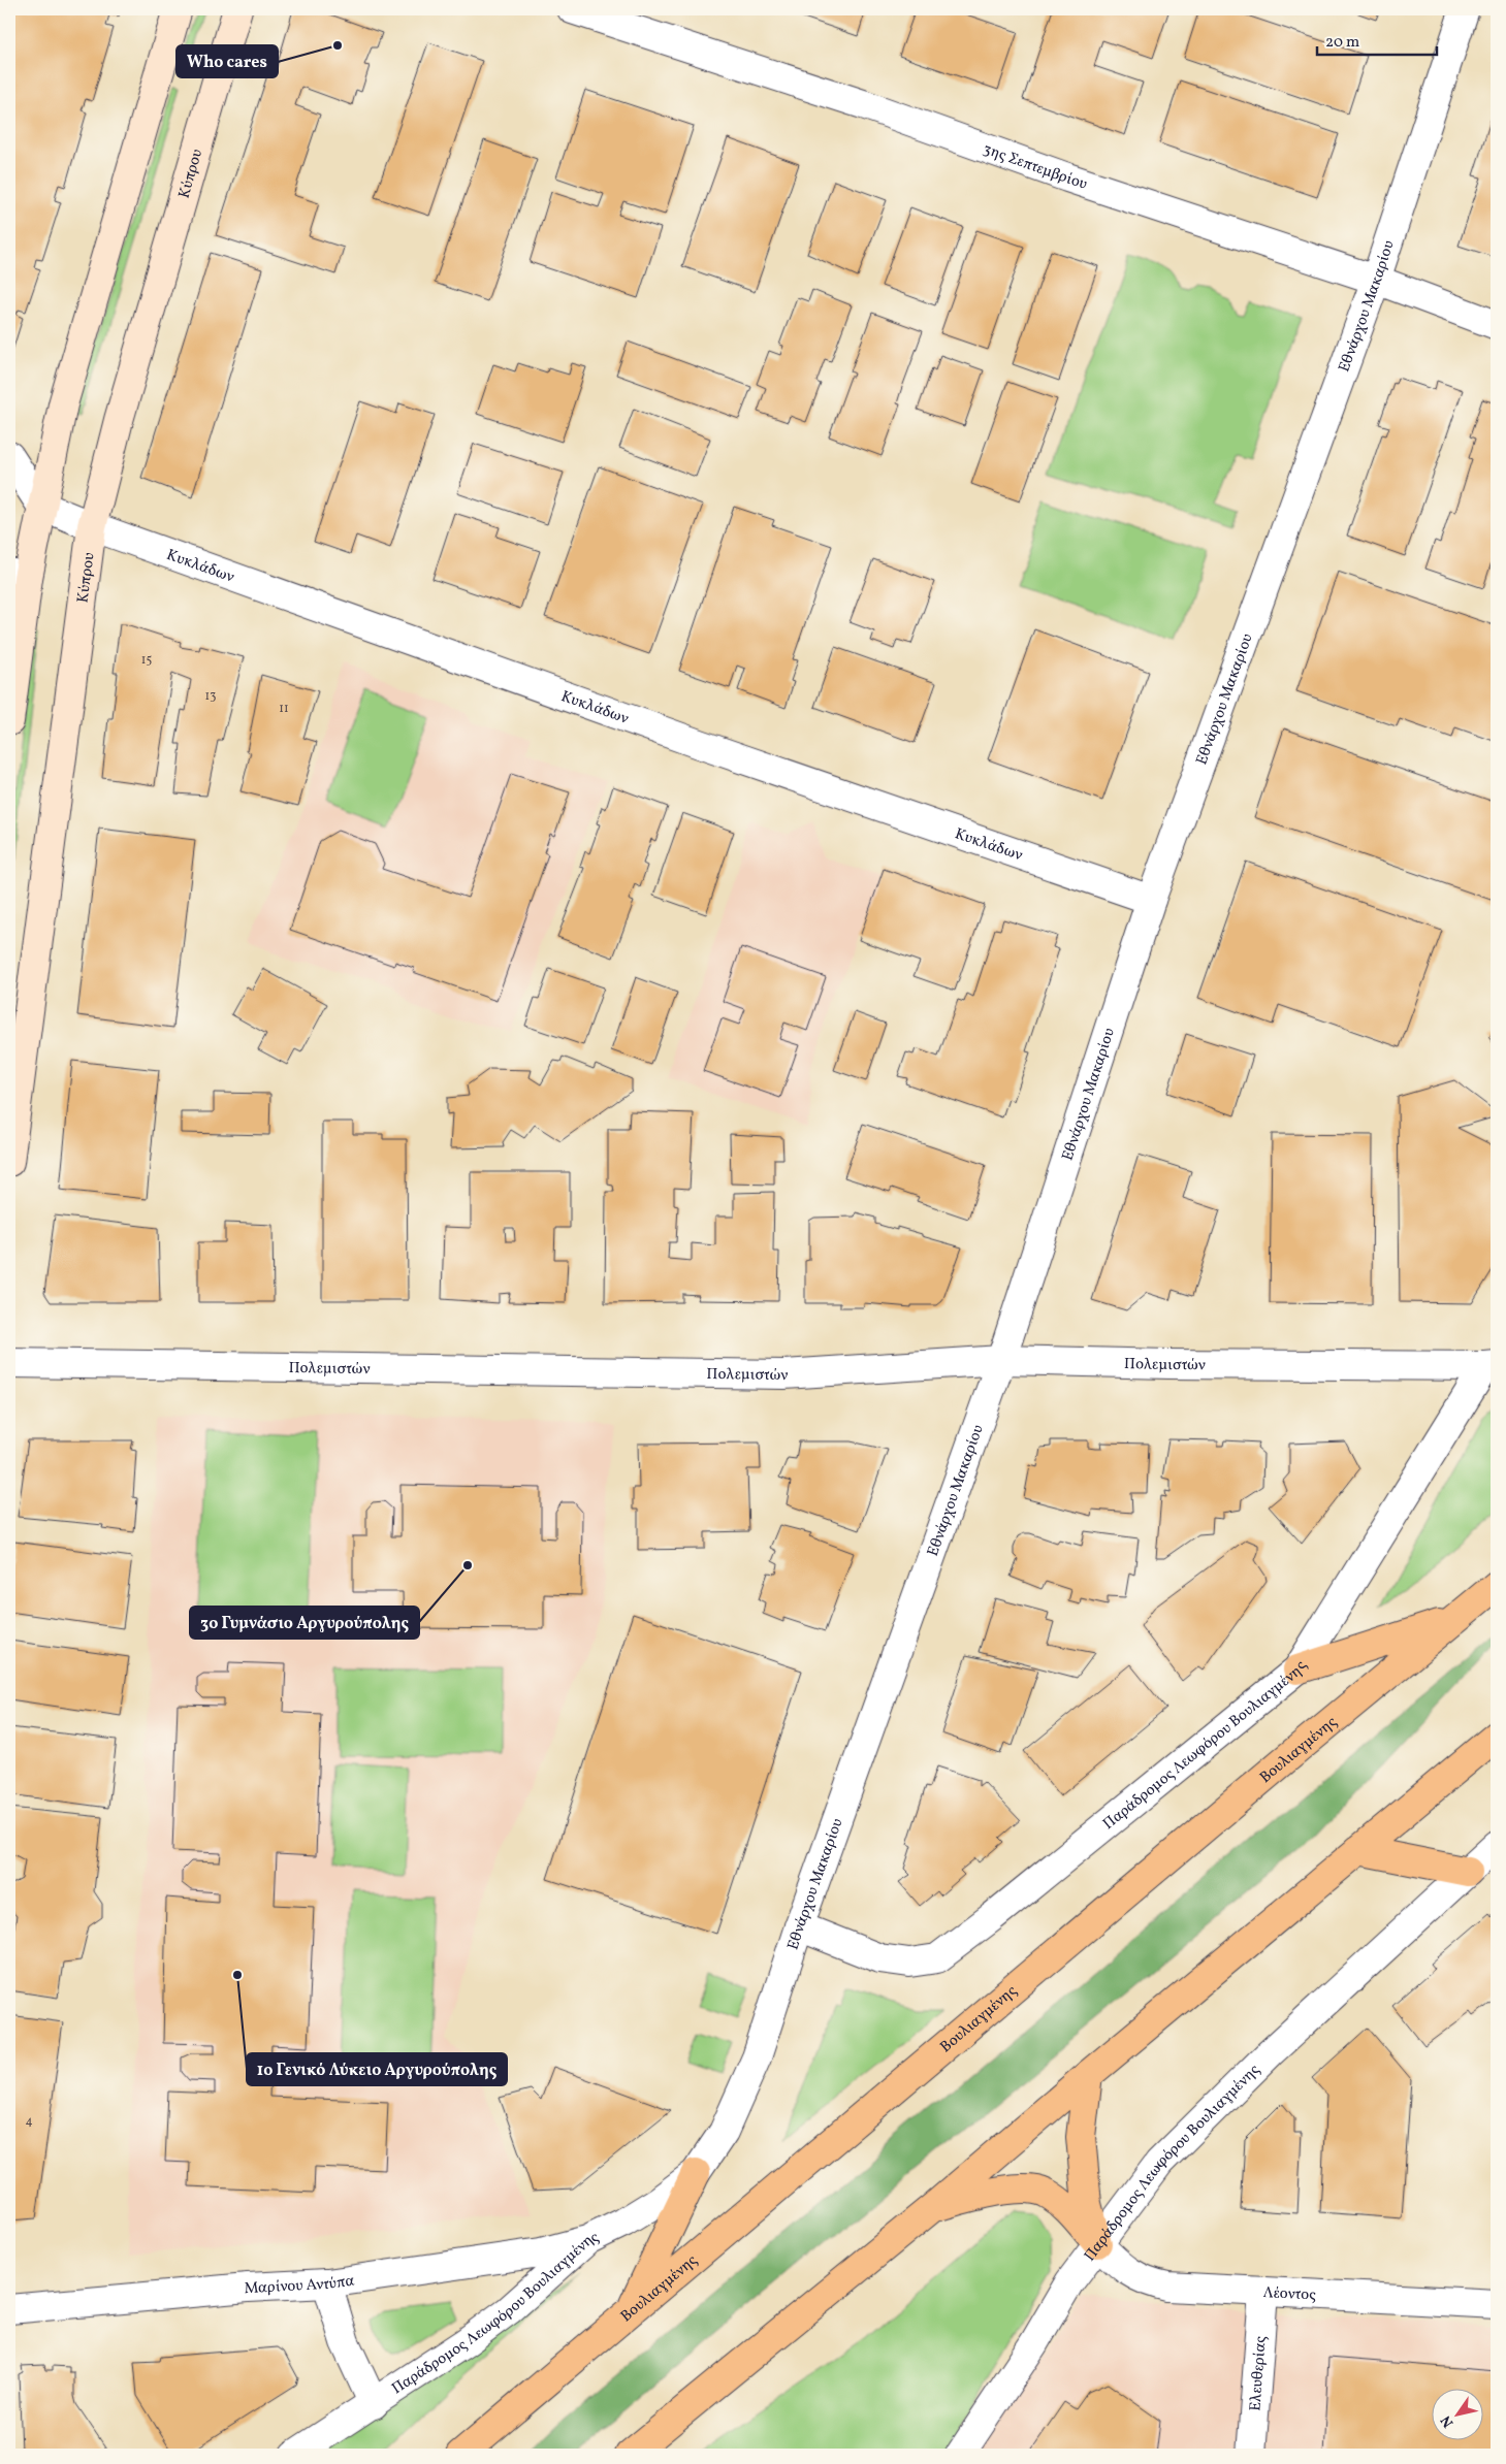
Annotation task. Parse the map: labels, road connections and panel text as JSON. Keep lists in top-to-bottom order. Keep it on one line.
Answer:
{"streets":{"main road":["Κύπρου","Βουλιαγμένης"],"street":["3ης Σεπτεμβρίου","Εθνάρχου Μακαρίου","Κυκλάδων","Πολεμιστών","Παράδρομος Λεωφόρου Βουλιαγμένης","Μαρίνου Αντύπα","Λέοντος","Ελευθερίας"]},"crossings":[["3ης Σεπτεμβρίου","Εθνάρχου Μακαρίου"],["Κύπρου","Κυκλάδων"],["Εθνάρχου Μακαρίου","Κυκλάδων"],["Εθνάρχου Μακαρίου","Πολεμιστών"],["Εθνάρχου Μακαρίου","Παράδρομος Λεωφόρου Βουλιαγμένης"],["Πολεμιστών","Παράδρομος Λεωφόρου Βουλιαγμένης"],["Παράδρομος Λεωφόρου Βουλιαγμένης","Μαρίνου Αντύπα"],["Παράδρομος Λεωφόρου Βουλιαγμένης","Λέοντος"],["Λέοντος","Ελευθερίας"]],"places":["Who cares","3ο Γυμνάσιο Αργυρούπολης","1ο Γενικό Λύκειο Αργυρούπολης"],"house_numbers":["15","13","11","4"],"scale_bar":"20 m","north":"bottom left"}
